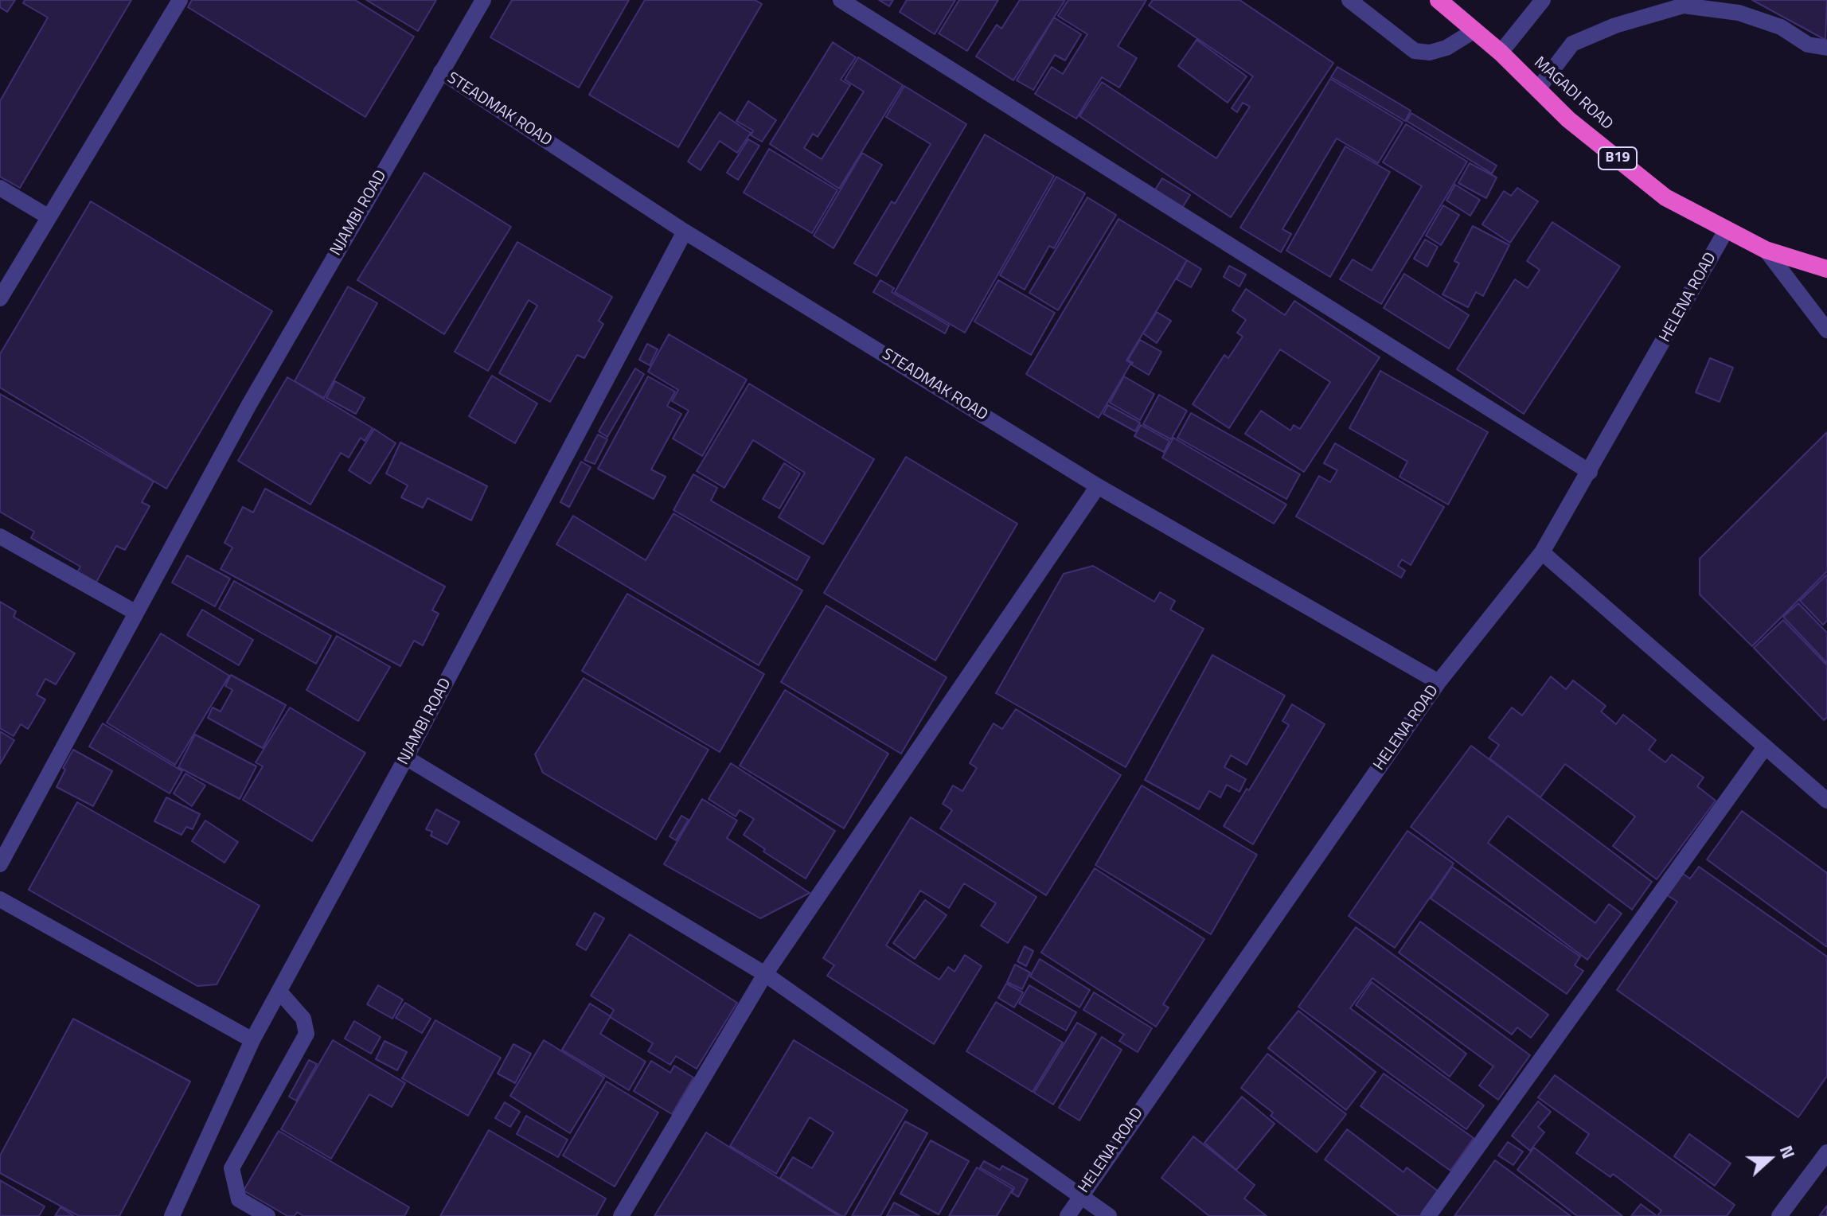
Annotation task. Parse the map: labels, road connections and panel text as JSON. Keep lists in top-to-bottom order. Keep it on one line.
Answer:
{"streets":{"highway":["MAGADI ROAD","B19"],"street":["STEADMAK ROAD","NJAMBI ROAD","HELENA ROAD"]},"crossings":[["MAGADI ROAD","HELENA ROAD"],["STEADMAK ROAD","NJAMBI ROAD"],["STEADMAK ROAD","HELENA ROAD"]],"north":"right"}
